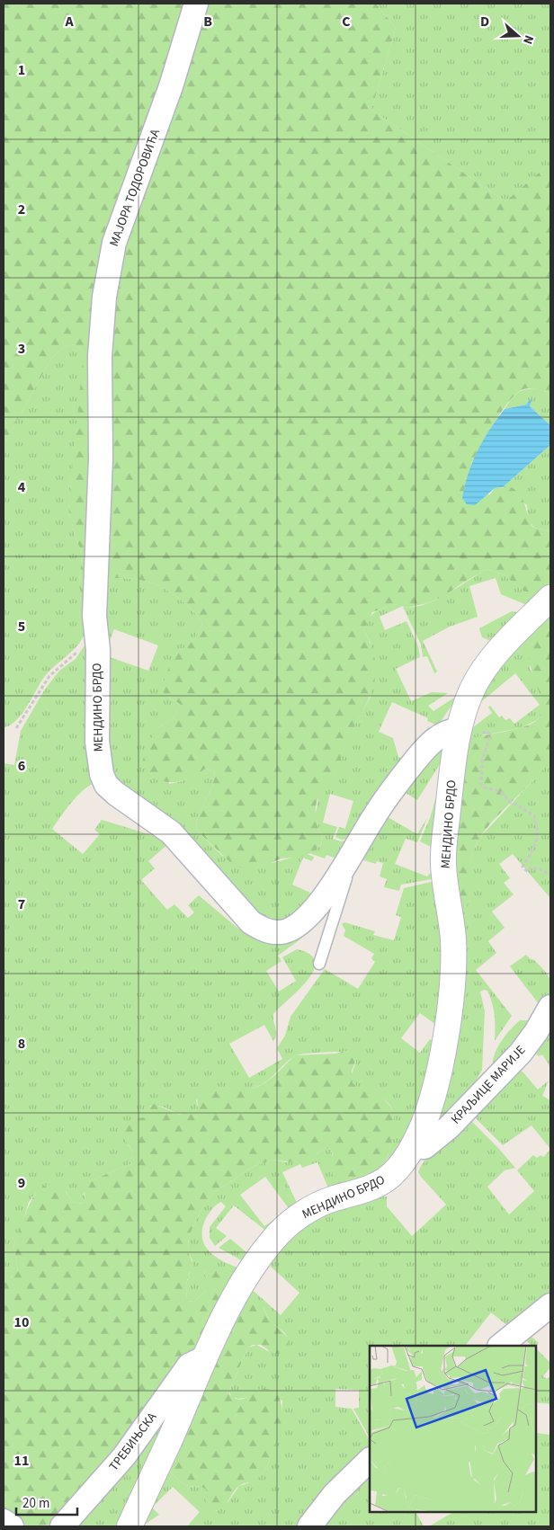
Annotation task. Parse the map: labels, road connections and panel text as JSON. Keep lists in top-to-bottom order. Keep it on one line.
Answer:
{"streets":{"street":["МАЈОРА ТОДОРОВИЋА","МЕНДИНО БРДО","КРАЉИЦЕ МАРИЈЕ","ТРЕБИЊСКА"]},"crossings":[["МАЈОРА ТОДОРОВИЋА","МЕНДИНО БРДО"],["МЕНДИНО БРДО","КРАЉИЦЕ МАРИЈЕ"],["МЕНДИНО БРДО","ТРЕБИЊСКА"]],"scale_bar":"20 m","north":"right","grid":{"columns":["A","B","C","D"],"rows":["1","2","3","4","5","6","7","8","9","10","11"]}}
